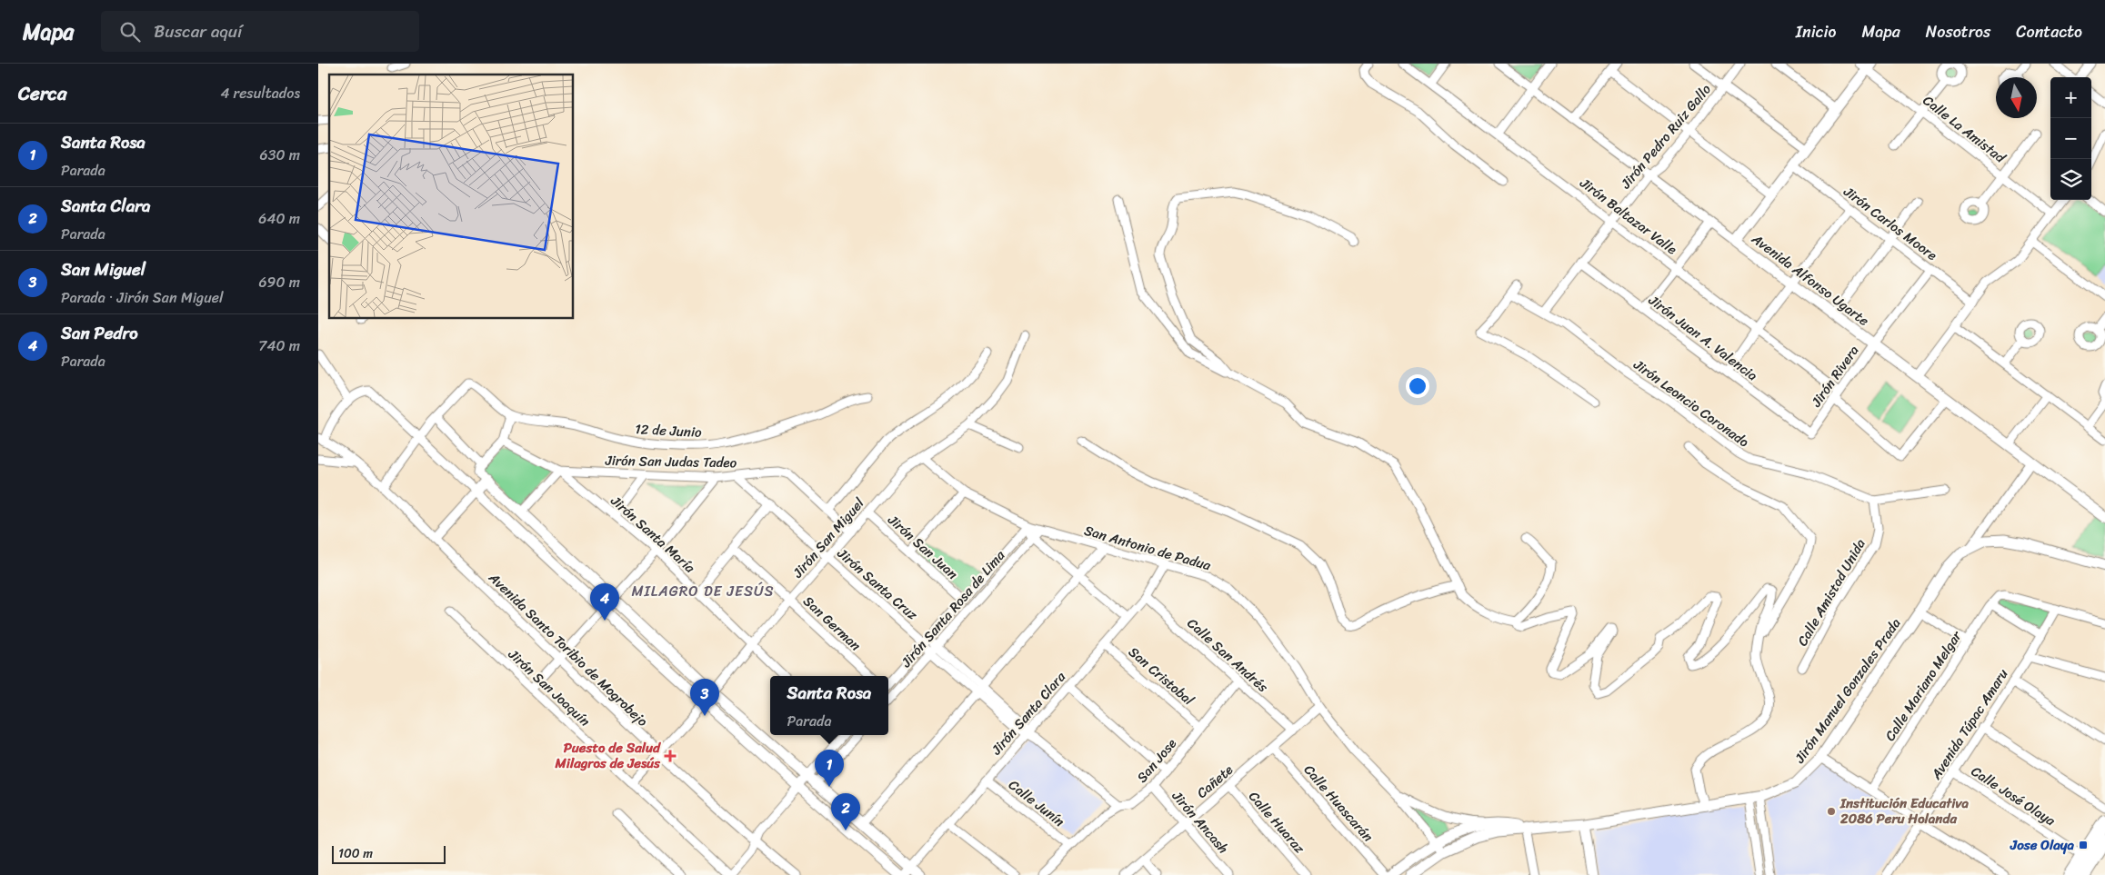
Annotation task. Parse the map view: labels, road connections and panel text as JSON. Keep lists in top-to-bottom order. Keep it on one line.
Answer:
{"streets":{"street":["Calle La Amistad","Jirón Pedro Ruiz Gallo","Jirón Baltazar Valle","Jirón Carlos Moore","Avenida Alfonso Ugarte","Jirón Juan A. Valencia","Jirón Rivera","Jirón Leoncio Coronado","12 de Junio","Jirón San Judas Tadeo","Jirón Santa María","Jirón San Miguel","Jirón San Juan","San Antonio de Padua","Jirón Santa Cruz","Calle Amistad Unida","Jirón Santa Rosa de Lima","San German","Avenida Santo Toribio de Mogrobejo","Calle San Andrés","San Cristobal","Calle Mariano Melgar","Jirón San Joaquín","Jirón Manuel Gonzales Prada","Jirón Santa Clara","Avenida Túpac Amaru","San Jose","Cañete","Calle José Olaya","Calle Junín","Calle Huascarán","Jirón Ancash","Calle Huaraz"]},"crossings":[["Jirón Pedro Ruiz Gallo","Jirón Baltazar Valle"],["Jirón Pedro Ruiz Gallo","Avenida Alfonso Ugarte"],["Jirón Pedro Ruiz Gallo","Jirón Juan A. Valencia"],["Jirón Pedro Ruiz Gallo","Jirón Leoncio Coronado"],["Jirón Baltazar Valle","Avenida Alfonso Ugarte"],["Jirón Baltazar Valle","Jirón Rivera"],["Jirón Carlos Moore","Jirón Rivera"],["Avenida Alfonso Ugarte","Jirón Rivera"],["Jirón Juan A. Valencia","Jirón Rivera"],["Jirón Leoncio Coronado","Calle Amistad Unida"],["Jirón San Judas Tadeo","Jirón Santa María"],["Jirón San Judas Tadeo","Jirón San Miguel"],["Jirón San Judas Tadeo","Jirón Santa Cruz"],["Jirón Santa María","Jirón San Miguel"],["Jirón San Miguel","Jirón San Juan"],["Jirón San Miguel","San Antonio de Padua"],["Jirón San Miguel","Jirón Santa Cruz"],["Jirón San Miguel","San German"],["Jirón San Miguel","Avenida Santo Toribio de Mogrobejo"],["Jirón San Miguel","Jirón San Joaquín"],["Jirón San Juan","Jirón Santa Rosa de Lima"],["San Antonio de Padua","Jirón Santa Rosa de Lima"],["San Antonio de Padua","Jirón Santa Clara"],["San Antonio de Padua","Cañete"],["Jirón Santa Cruz","Jirón Santa Rosa de Lima"],["Jirón Santa Cruz","Jirón Santa Clara"],["Jirón Santa Cruz","San Jose"],["Calle San Andrés","Jirón Santa Clara"],["Calle San Andrés","San Jose"],["Calle San Andrés","Cañete"],["San Cristobal","Jirón Santa Clara"],["San Cristobal","San Jose"],["Calle Mariano Melgar","Avenida Túpac Amaru"],["Jirón Santa Clara","Calle Junín"],["Avenida Túpac Amaru","Calle José Olaya"],["San Jose","Calle Junín"],["San Jose","Jirón Ancash"],["Cañete","Calle Huascarán"],["Cañete","Jirón Ancash"],["Cañete","Calle Huaraz"]],"districts":["MILAGRO DE JESÚS"],"places":{"health":["Puesto de Salud Milagros de Jesús"],"other":["Institución Educativa 2086 Peru Holanda"],"transit":["Jose Olaya"]},"scale_bar":"100 m","north":"bottom","page":{"header":"Mapa","search":"Buscar aquí","nav":["Inicio","Mapa","Nosotros","Contacto"],"heading":["Cerca","4 resultados"],"map_buttons":["+","−"],"list":[{"mark":"1","name":"Santa Rosa","note":"Parada","value":"630 m"},{"mark":"2","name":"Santa Clara","note":"Parada","value":"640 m"},{"mark":"3","name":"San Miguel","note":"Parada · Jirón San Miguel","value":"690 m"},{"mark":"4","name":"San Pedro","note":"Parada","value":"740 m"}],"pins":["4","3","1","2"],"popup":["Santa Rosa","Parada"],"scale":"100 m"}}
